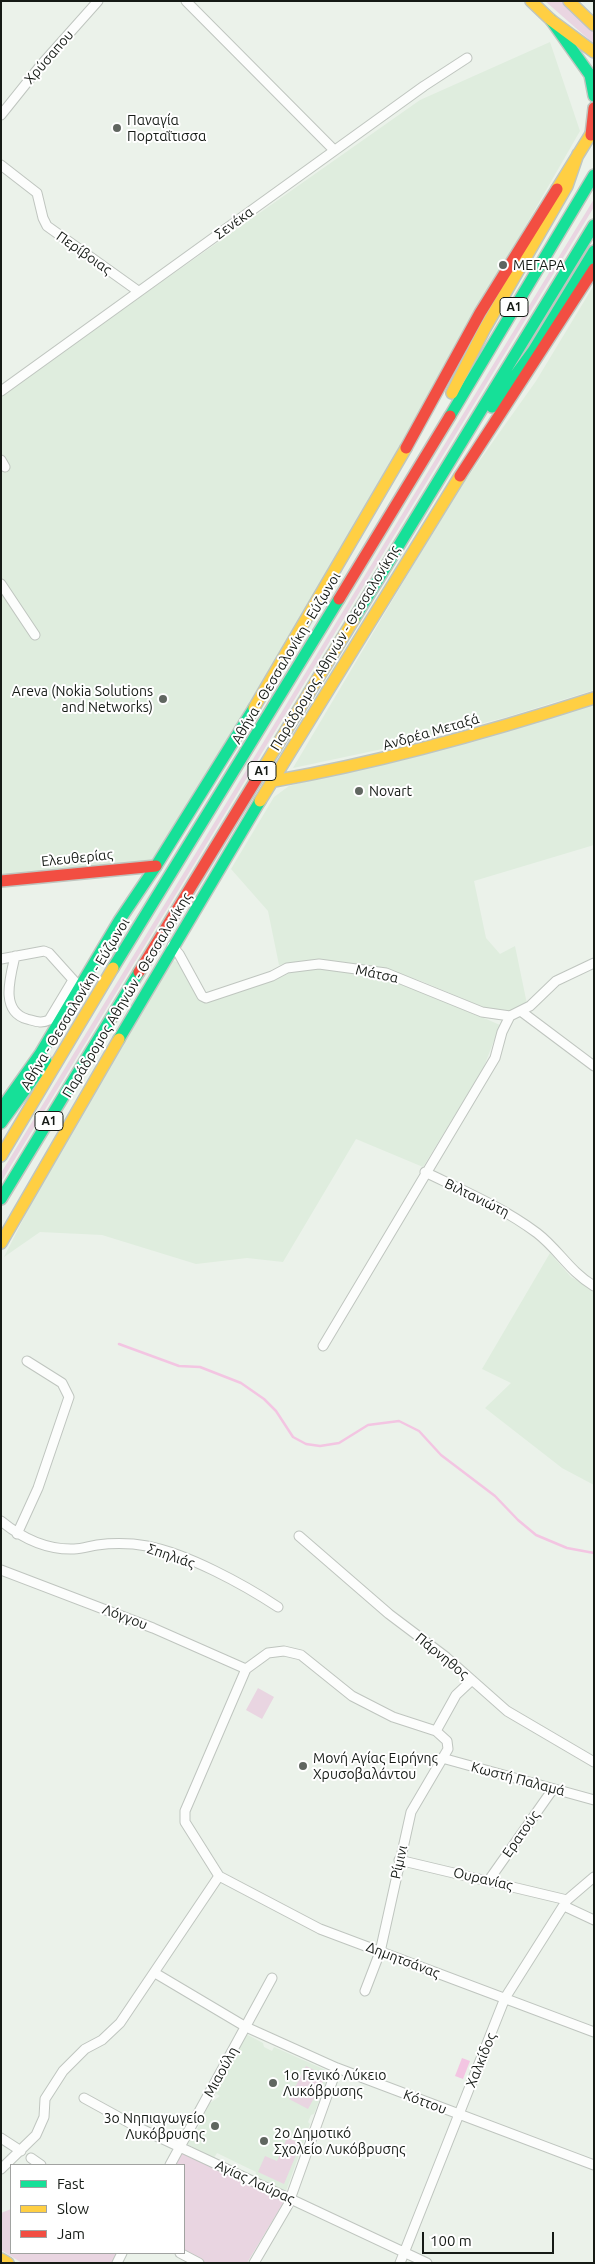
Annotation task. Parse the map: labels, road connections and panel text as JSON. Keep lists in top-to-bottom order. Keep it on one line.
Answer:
{"streets":{"main road":["Α1","Παράδρομος Αθηνών - Θεσσαλονίκης","Αθήνα - Θεσσαλονίκη - Εύζωνοι","Ανδρέα Μεταξά","Ελευθερίας"],"street":["Χρύσαπου","Σενέκα","Περίβοιας","Μάτσα","Βιλτανιώτη","Σπηλιάς","Λόγγου","Πάρνηθος","Κωστή Παλαμά","Ερατούς","Ρίμινι","Ουρανίας","Δημητσάνας","Χαλκίδος","Μιαούλη","Κόττου","Αγίας Λαύρας"]},"crossings":[["Σενέκα","Περίβοιας"],["Παράδρομος Αθηνών - Θεσσαλονίκης","Ανδρέα Μεταξά"],["Παράδρομος Αθηνών - Θεσσαλονίκης","Μάτσα"],["Κωστή Παλαμά","Ερατούς"],["Κωστή Παλαμά","Ρίμινι"],["Ερατούς","Ουρανίας"],["Ρίμινι","Ουρανίας"],["Ρίμινι","Δημητσάνας"],["Ουρανίας","Χαλκίδος"],["Δημητσάνας","Χαλκίδος"],["Χαλκίδος","Κόττου"],["Χαλκίδος","Αγίας Λαύρας"],["Μιαούλη","Κόττου"],["Μιαούλη","Αγίας Λαύρας"]],"places":["Παναγία Πορταΐτισσα","ΜΕΓΑΡΑ","Areva (Nokia Solutions and Networks)","Novart","Μονή Αγίας Ειρήνης Χρυσοβαλάντου","1ο Γενικό Λύκειο Λυκόβρυσης","3ο Νηπιαγωγείο Λυκόβρυσης","2ο Δημοτικό Σχολείο Λυκόβρυσης"],"legend":["Fast","Slow","Jam"],"scale_bar":"100 m"}
